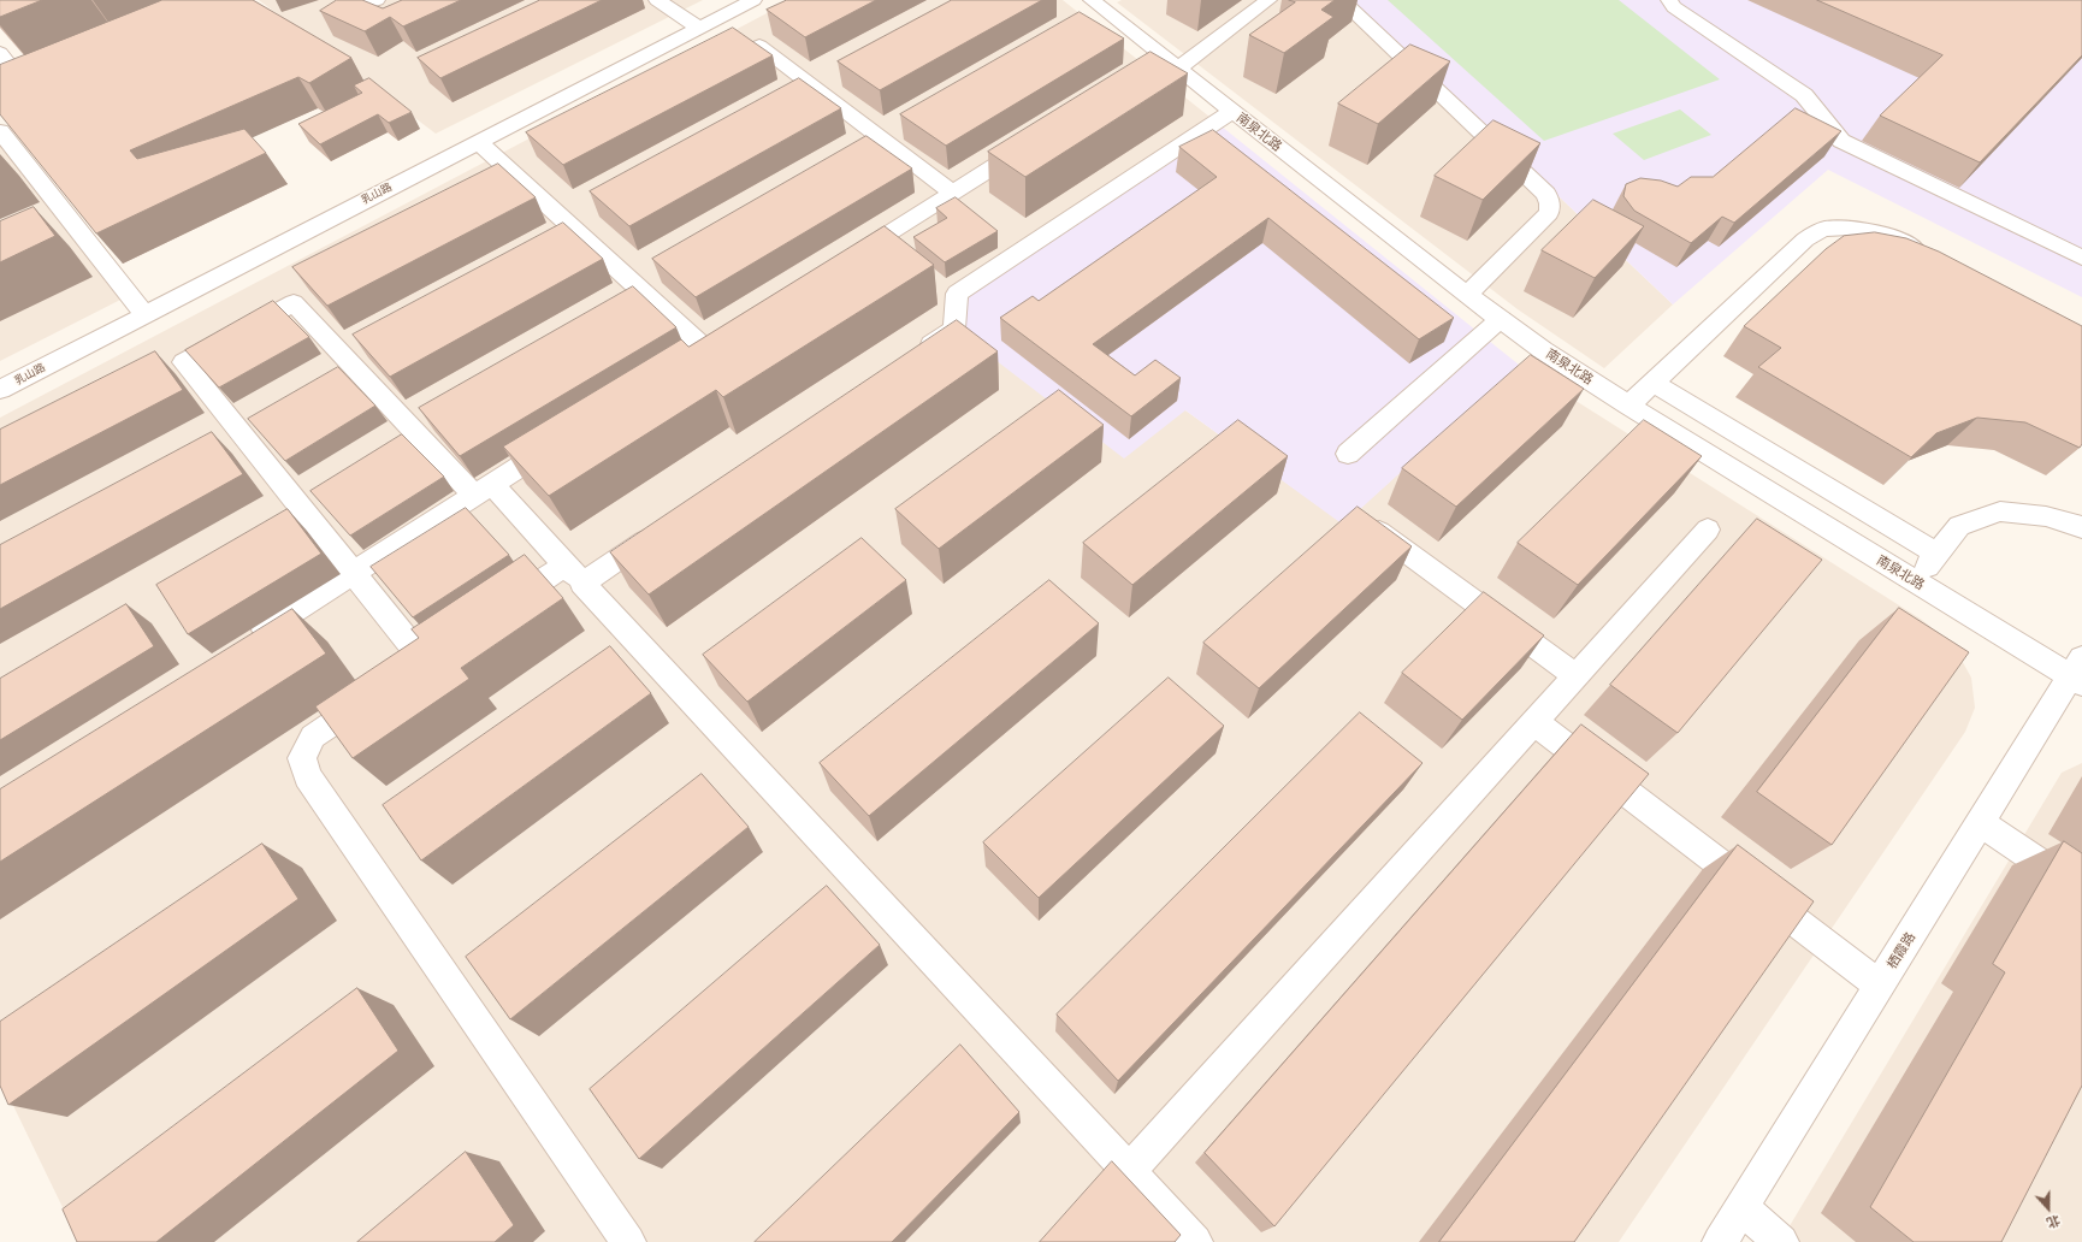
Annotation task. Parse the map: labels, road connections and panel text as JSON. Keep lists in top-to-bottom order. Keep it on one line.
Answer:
{"streets":{"street":["南泉北路","乳山路","栖霞路"]},"crossings":[["南泉北路","栖霞路"]],"north":"bottom"}
